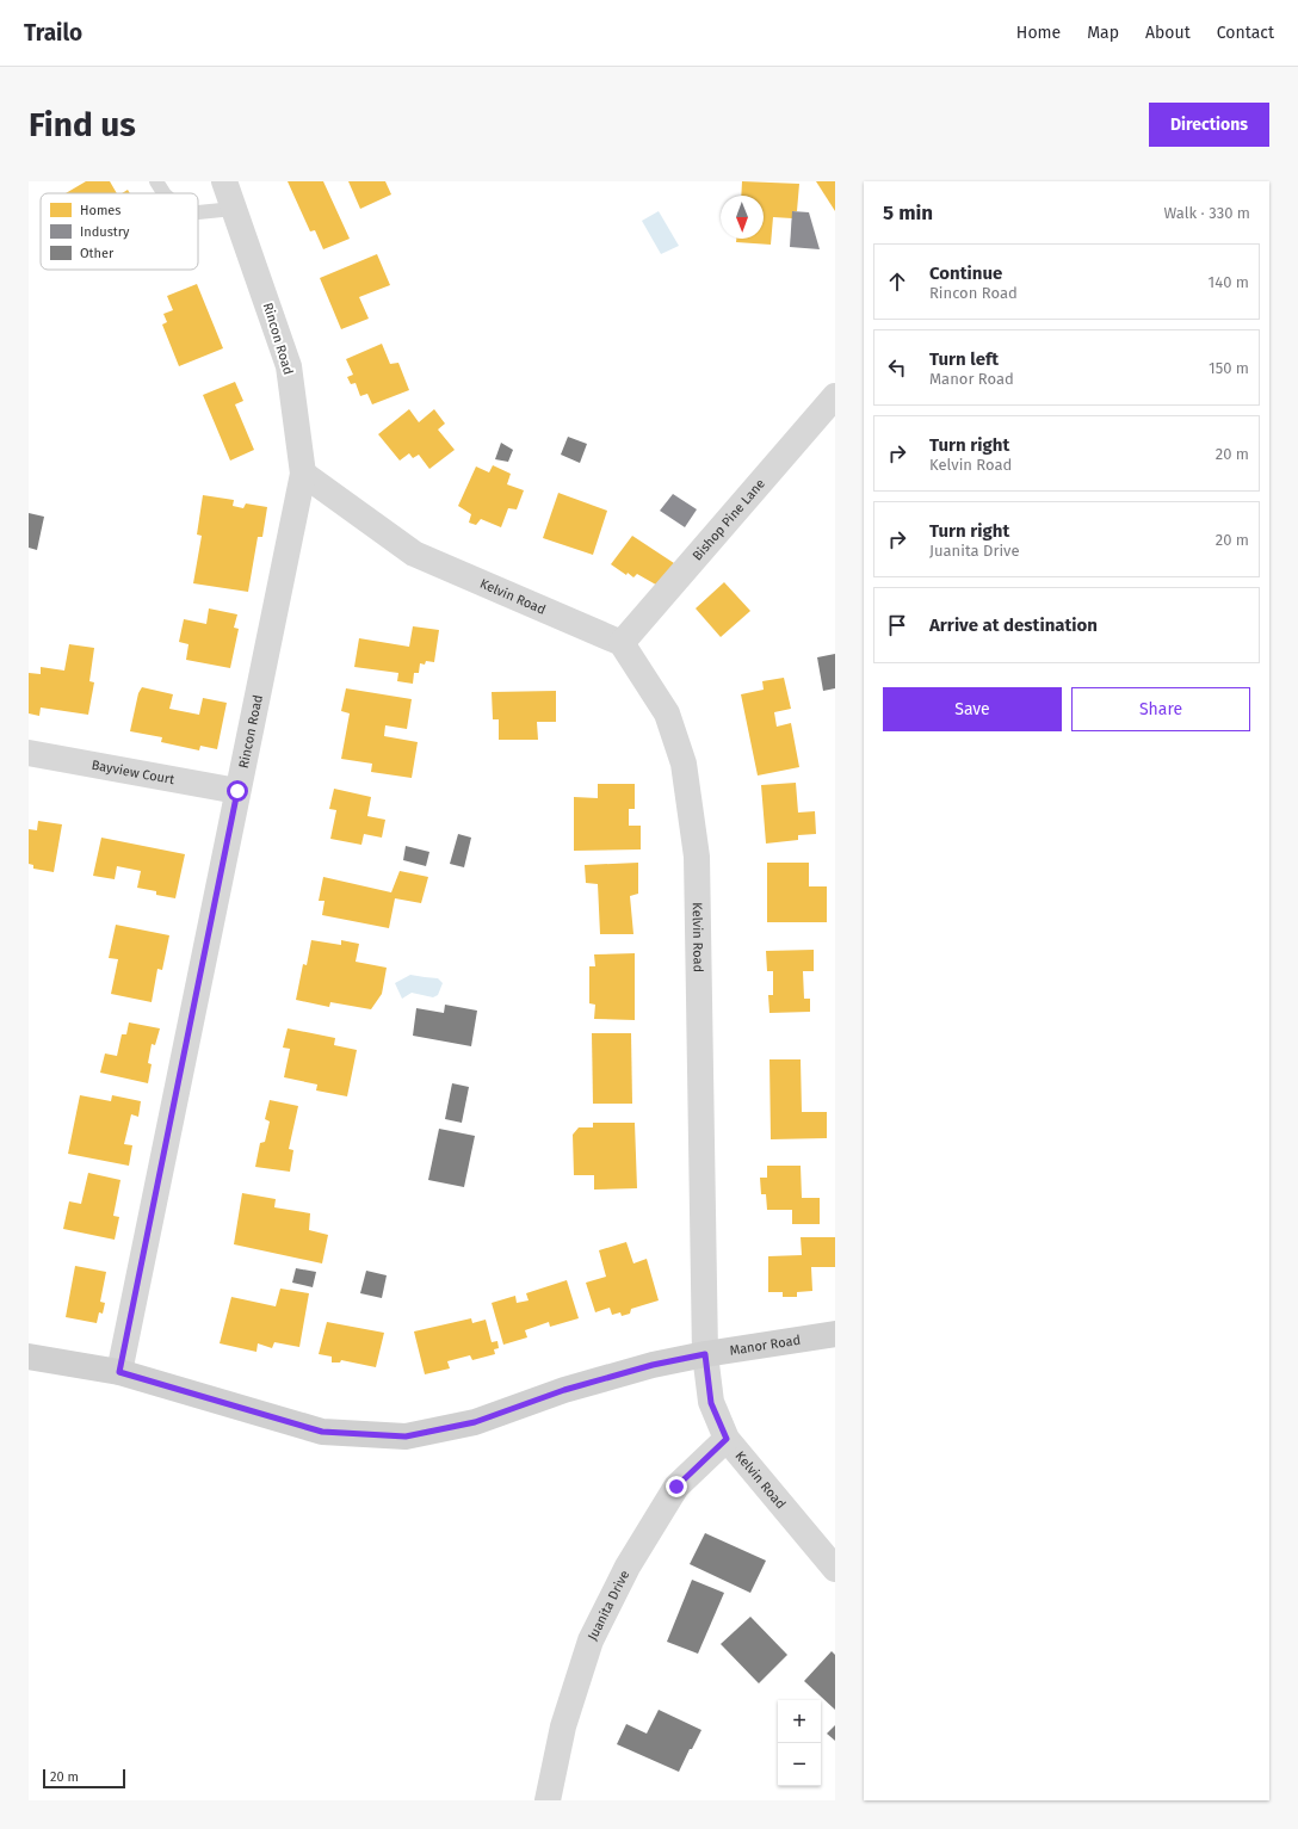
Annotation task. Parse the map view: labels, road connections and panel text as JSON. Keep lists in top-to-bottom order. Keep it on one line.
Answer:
{"streets":{"street":["Rincon Road","Bishop Pine Lane","Kelvin Road","Bayview Court","Manor Road","Juanita Drive"]},"crossings":[["Rincon Road","Kelvin Road"],["Rincon Road","Bayview Court"],["Rincon Road","Manor Road"],["Bishop Pine Lane","Kelvin Road"],["Kelvin Road","Manor Road"],["Kelvin Road","Juanita Drive"]],"legend":["Homes","Industry","Other"],"scale_bar":"20 m","north":"bottom","page":{"header":"Trailo","nav":["Home","Map","About","Contact"],"buttons":["Directions",["Save","Share"]],"title":"Find us","heading":["5 min","Walk · 330 m"],"list":[["Continue","Rincon Road","140 m"],["Turn left","Manor Road","150 m"],["Turn right","Kelvin Road","20 m"],["Turn right","Juanita Drive","20 m"],"Arrive at destination"],"map_buttons":["+","−"],"scale":"20 m"}}
